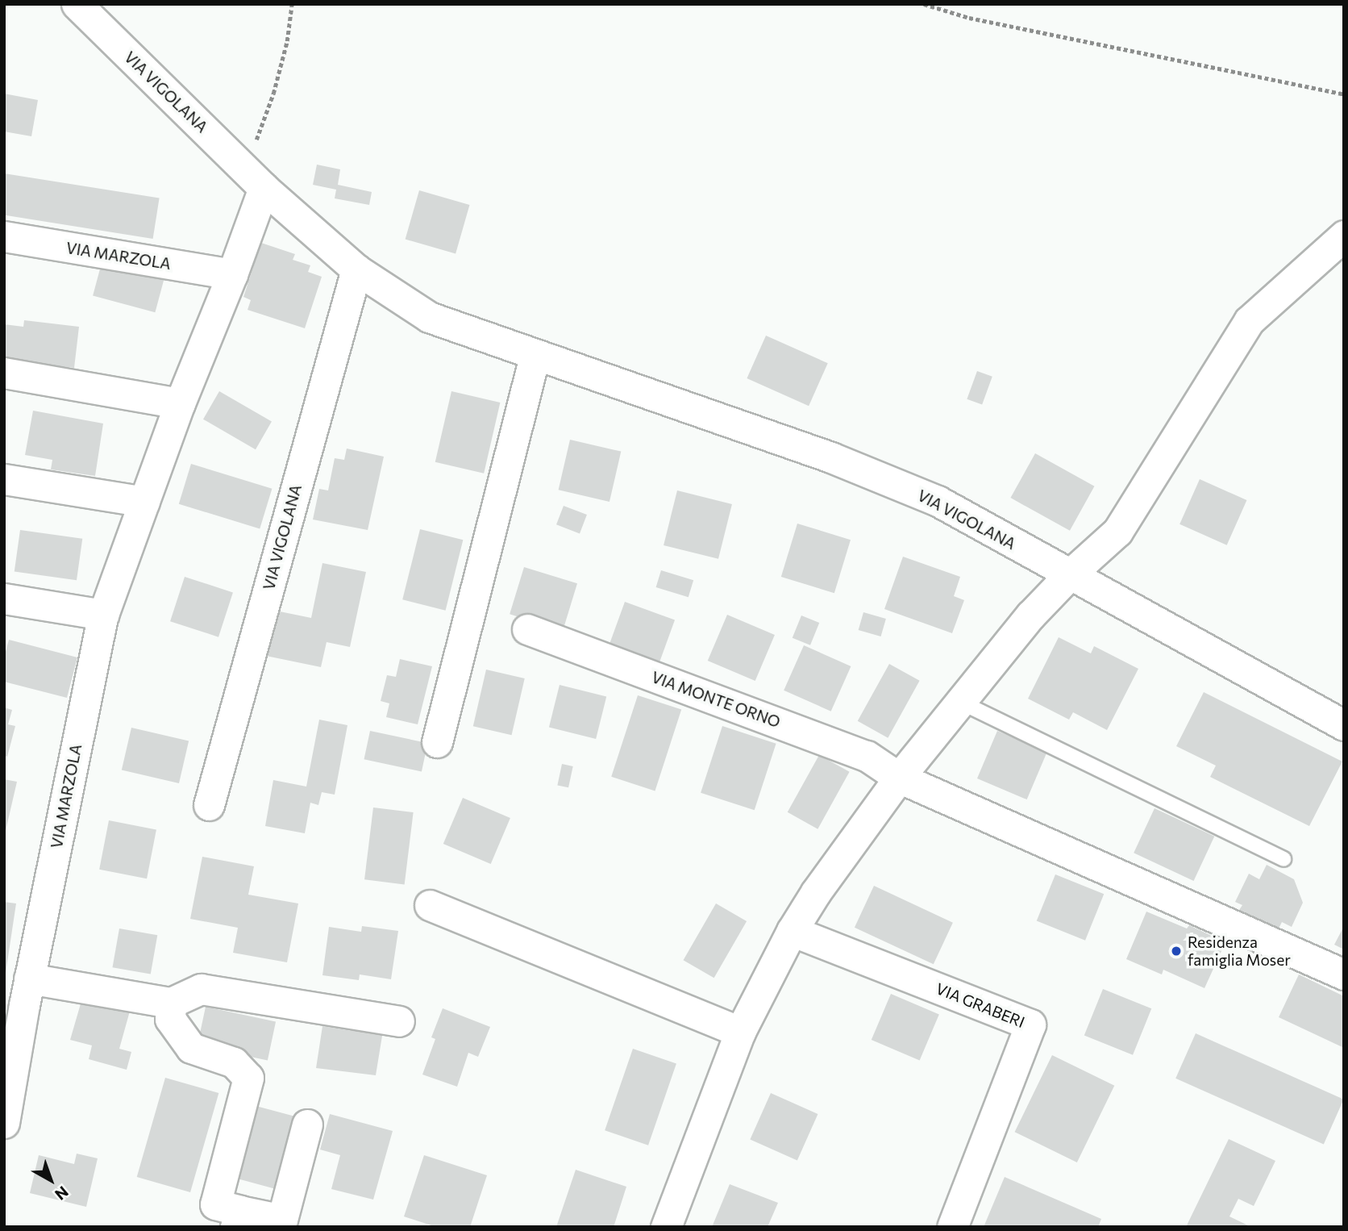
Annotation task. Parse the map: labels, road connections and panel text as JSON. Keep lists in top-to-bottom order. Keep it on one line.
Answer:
{"streets":{"street":["VIA VIGOLANA","VIA MARZOLA","VIA MONTE ORNO","VIA GRABERI"]},"crossings":[["VIA VIGOLANA","VIA MARZOLA"]],"places":["Residenza famiglia Moser"],"north":"bottom right"}
